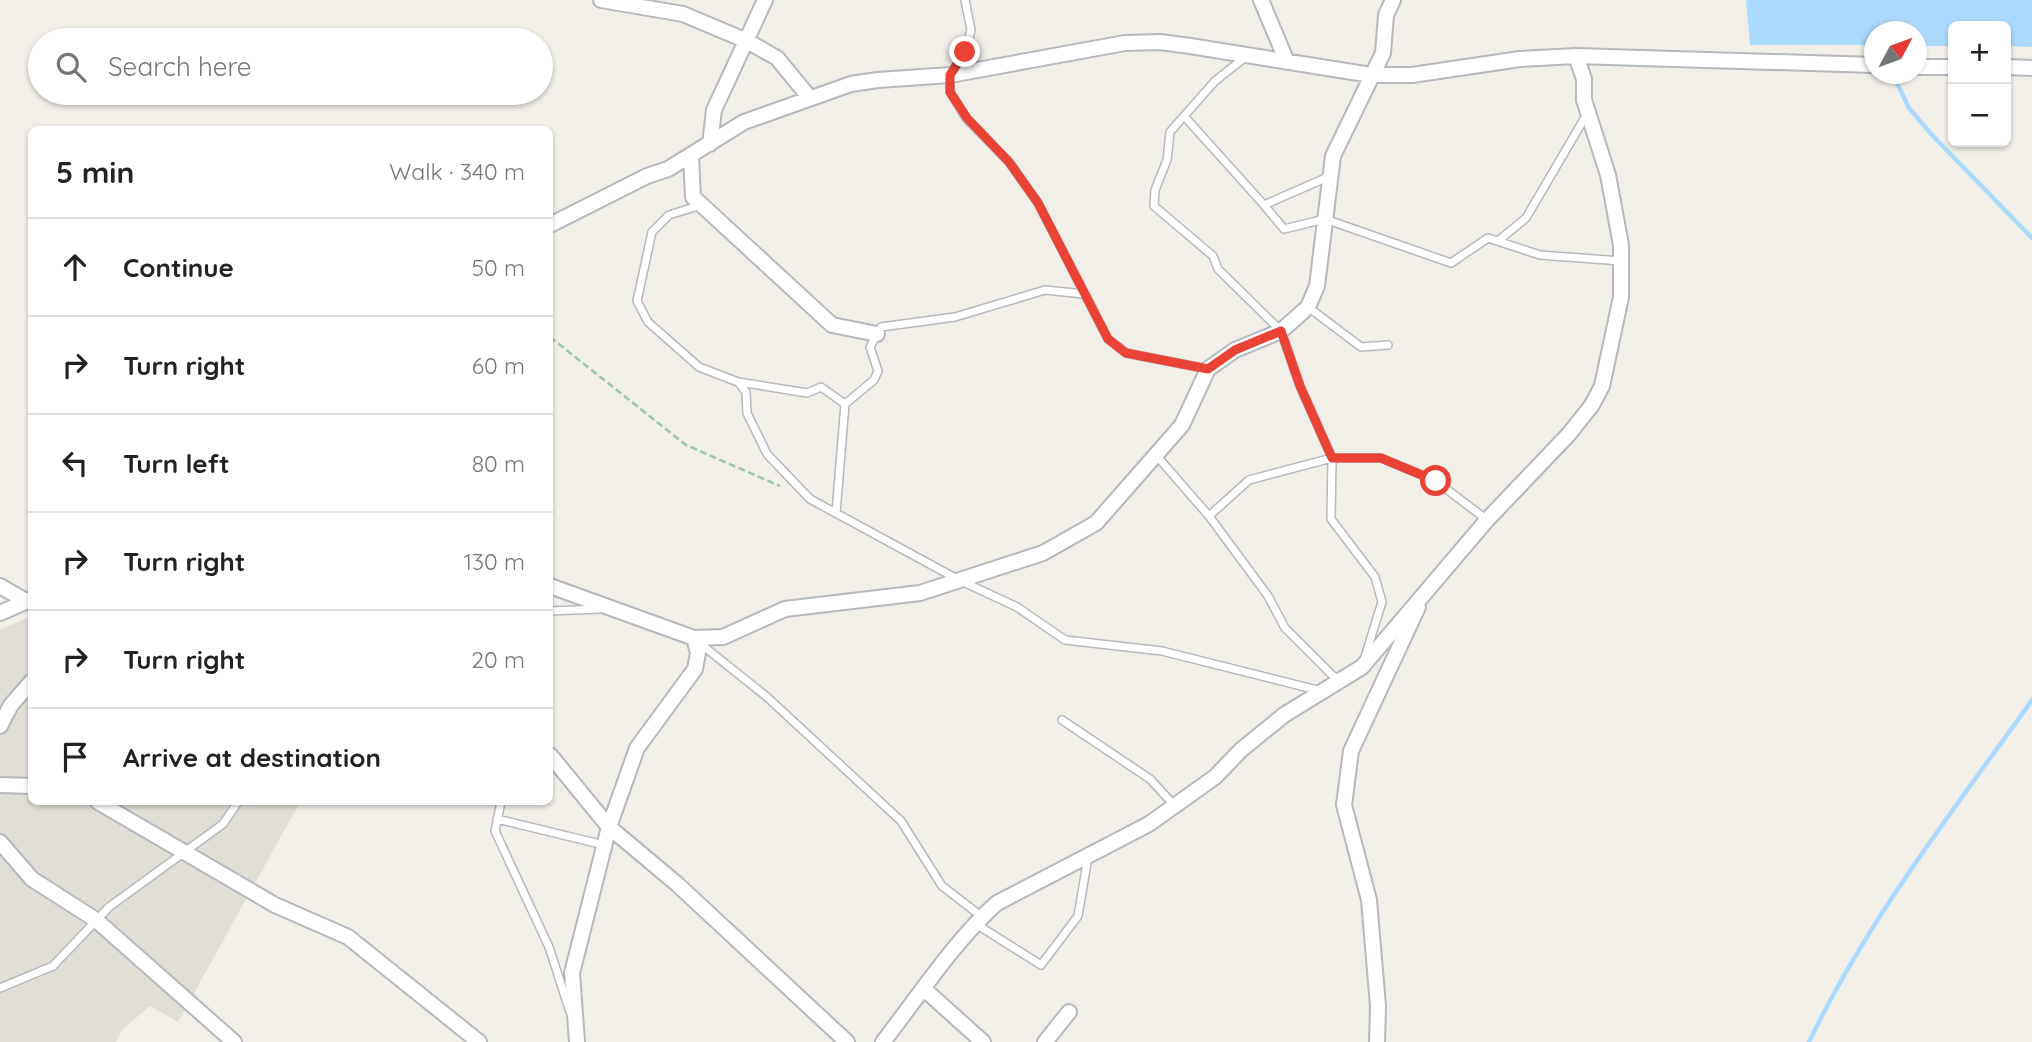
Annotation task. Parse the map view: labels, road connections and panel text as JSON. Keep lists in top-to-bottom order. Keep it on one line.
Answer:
{"north":"top right","page":{"map_buttons":["+","−"],"search":"Search here","heading":["5 min","Walk · 340 m"],"list":[["Continue","50 m"],["Turn right","60 m"],["Turn left","80 m"],["Turn right","130 m"],["Turn right","20 m"],"Arrive at destination"]}}
